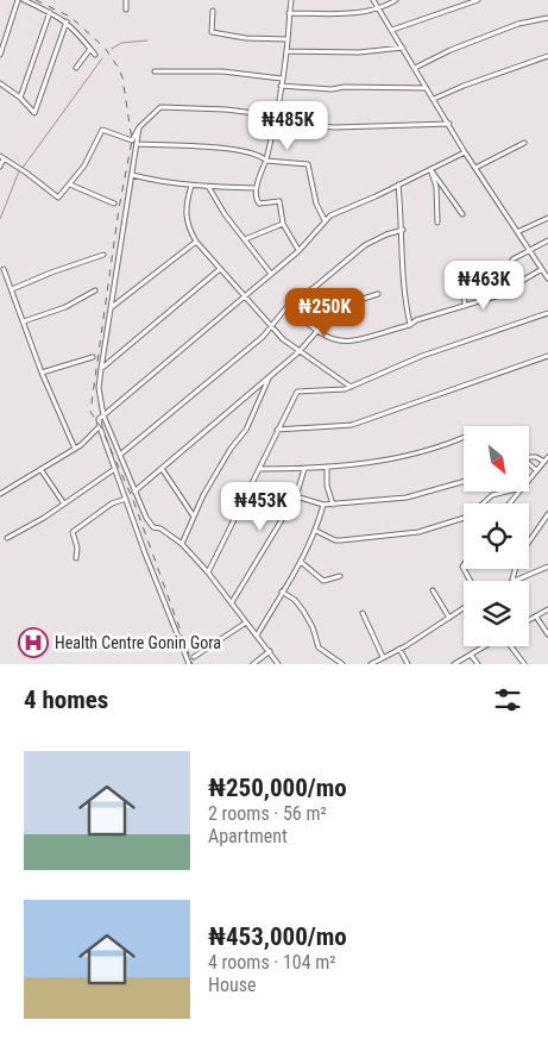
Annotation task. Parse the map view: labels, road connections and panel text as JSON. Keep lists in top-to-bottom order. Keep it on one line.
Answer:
{"places":{"hospital":["Health Centre Gonin Gora"]},"north":"bottom right","page":{"price":["₦485K","₦463K","₦250K","₦453K"],"heading":"4 homes","list":[{"name":"₦250,000/mo","note":"2 rooms · 56 m² · Apartment"},{"name":"₦453,000/mo","note":"4 rooms · 104 m² · House"}]}}
